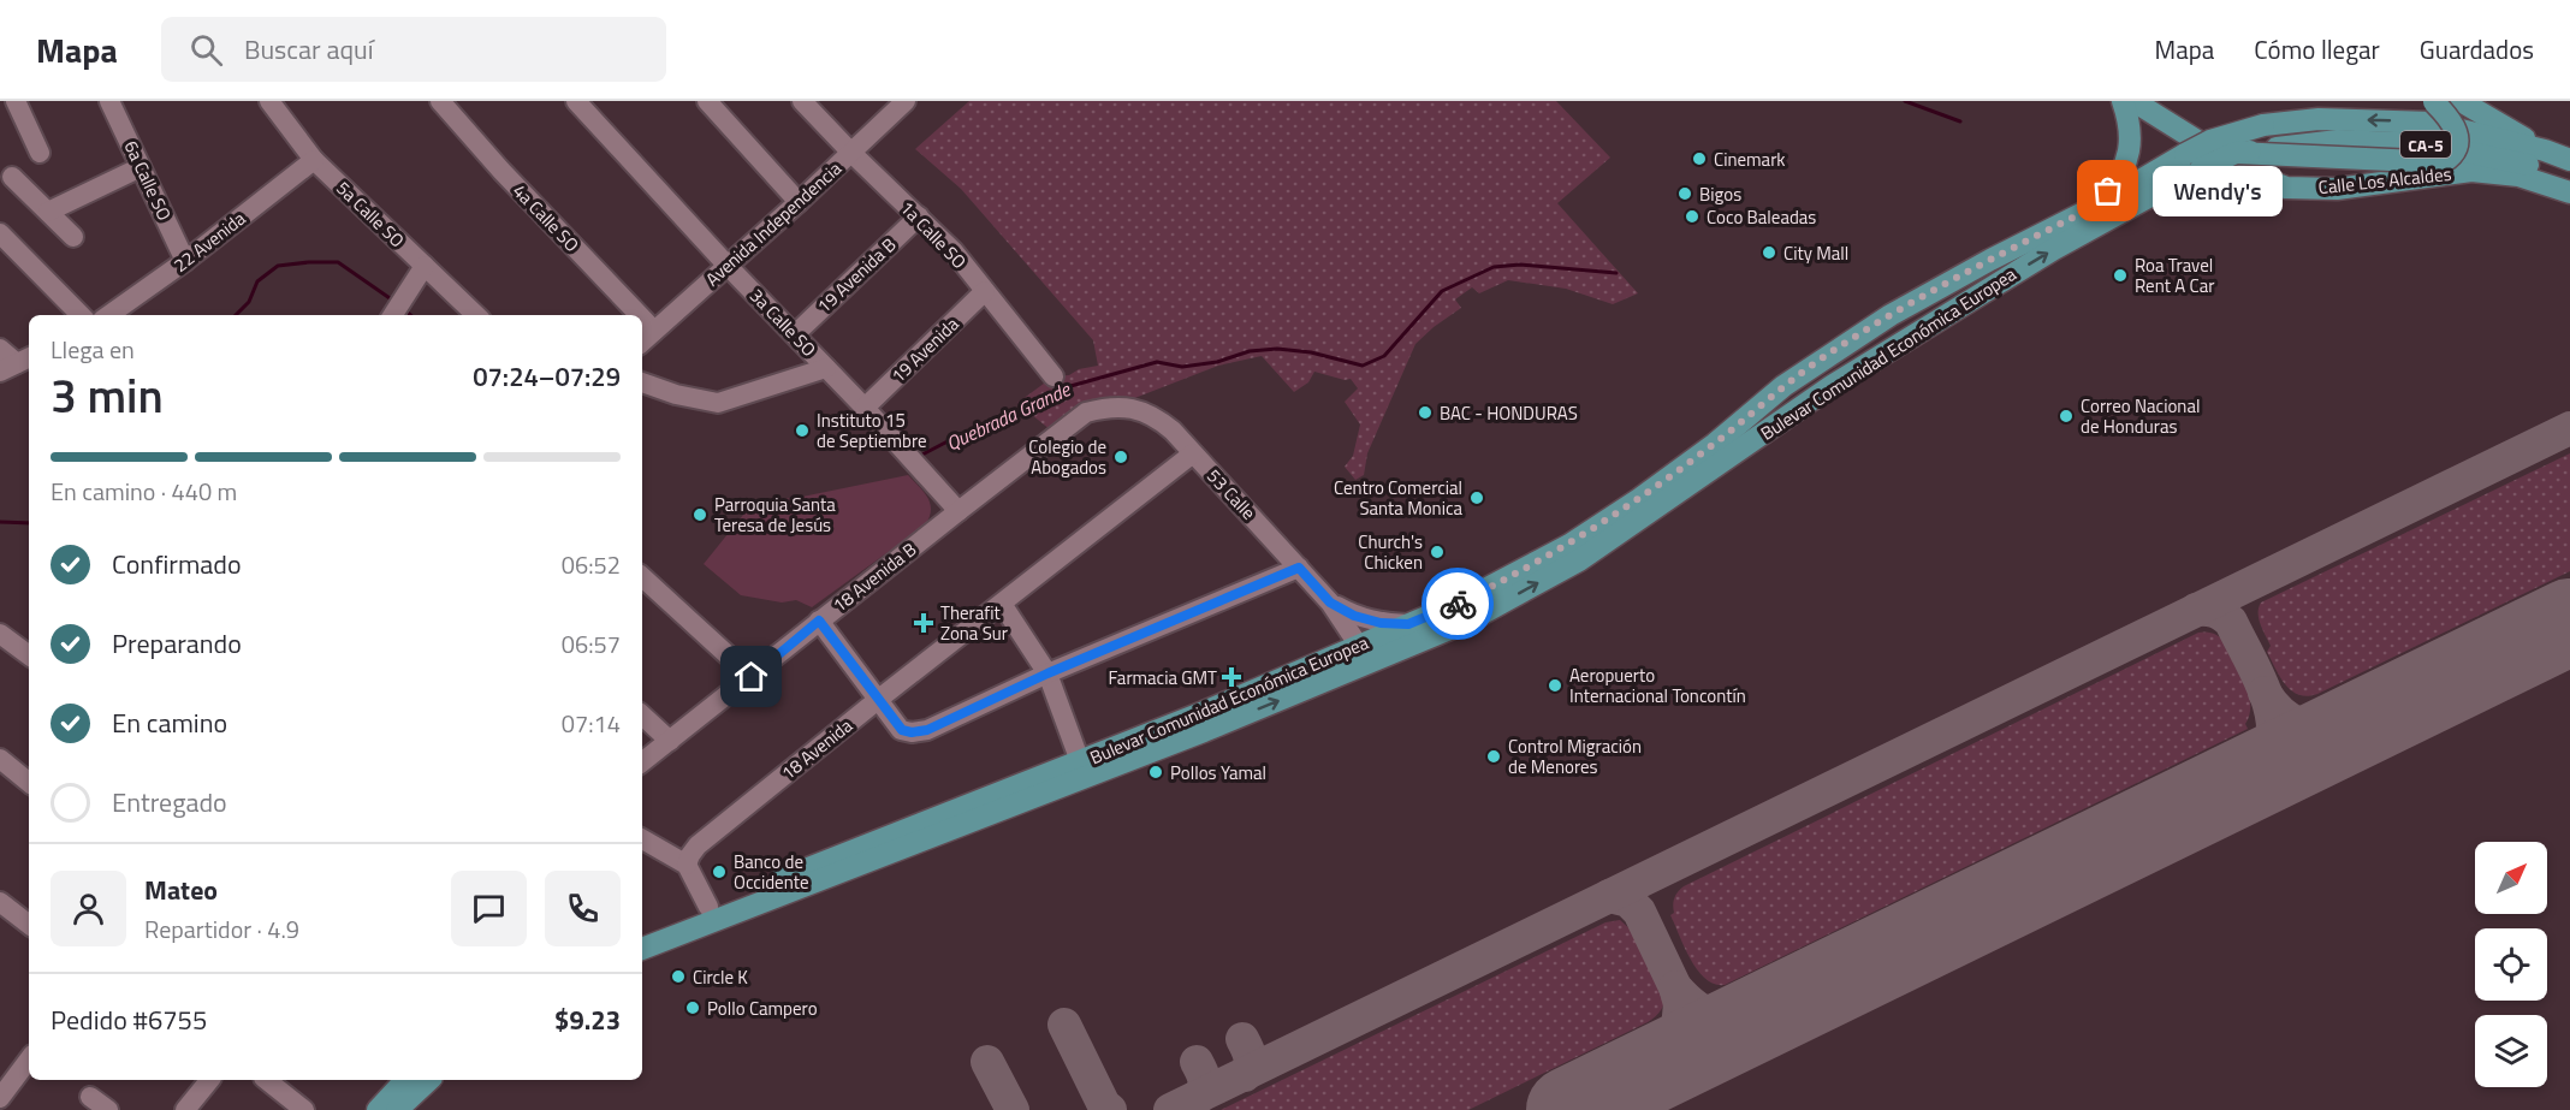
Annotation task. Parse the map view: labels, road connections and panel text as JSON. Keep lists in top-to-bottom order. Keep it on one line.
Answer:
{"streets":{"main road":["CA-5","Calle Los Alcaldes","Bulevar Comunidad Económica Europea"],"street":["6a Calle SO","5a Calle SO","4a Calle SO","Avenida Independencia","1a Calle SO","22 Avenida","19 Avenida B","3a Calle SO","19 Avenida","53 Calle","18 Avenida B","18 Avenida"]},"crossings":[["6a Calle SO","22 Avenida"],["5a Calle SO","22 Avenida"],["4a Calle SO","Avenida Independencia"],["Avenida Independencia","1a Calle SO"],["Avenida Independencia","3a Calle SO"],["1a Calle SO","19 Avenida B"],["1a Calle SO","19 Avenida"],["19 Avenida B","3a Calle SO"],["3a Calle SO","19 Avenida"],["3a Calle SO","18 Avenida B"],["Bulevar Comunidad Económica Europea","53 Calle"],["53 Calle","18 Avenida B"],["53 Calle","18 Avenida"]],"water":["Quebrada Grande"],"places":{"other":["Cinemark","Wendy's","Bigos","Coco Baleadas","City Mall","Roa Travel Rent A Car","BAC - HONDURAS","Correo Nacional de Honduras","Instituto 15 de Septiembre","Colegio de Abogados","Centro Comercial Santa Monica","Parroquia Santa Teresa de Jesús","Church's Chicken","Aeropuerto Internacional Toncontín","Control Migración de Menores","Pollos Yamal","Banco de Occidente","Circle K","Pollo Campero"],"health":["Therafit Zona Sur","Farmacia GMT"]},"north":"top right","page":{"header":"Mapa","search":"Buscar aquí","nav":["Mapa","Cómo llegar","Guardados"],"bubble":"Wendy's","heading":["3 min","Llega en","07:24–07:29"],"panel":["Mateo","Repartidor · 4.9","Pedido #6755","$9.23"],"bar":"En camino · 440 m","list":[["Confirmado","06:52"],["Preparando","06:57"],["En camino","07:14"],"Entregado"]}}
